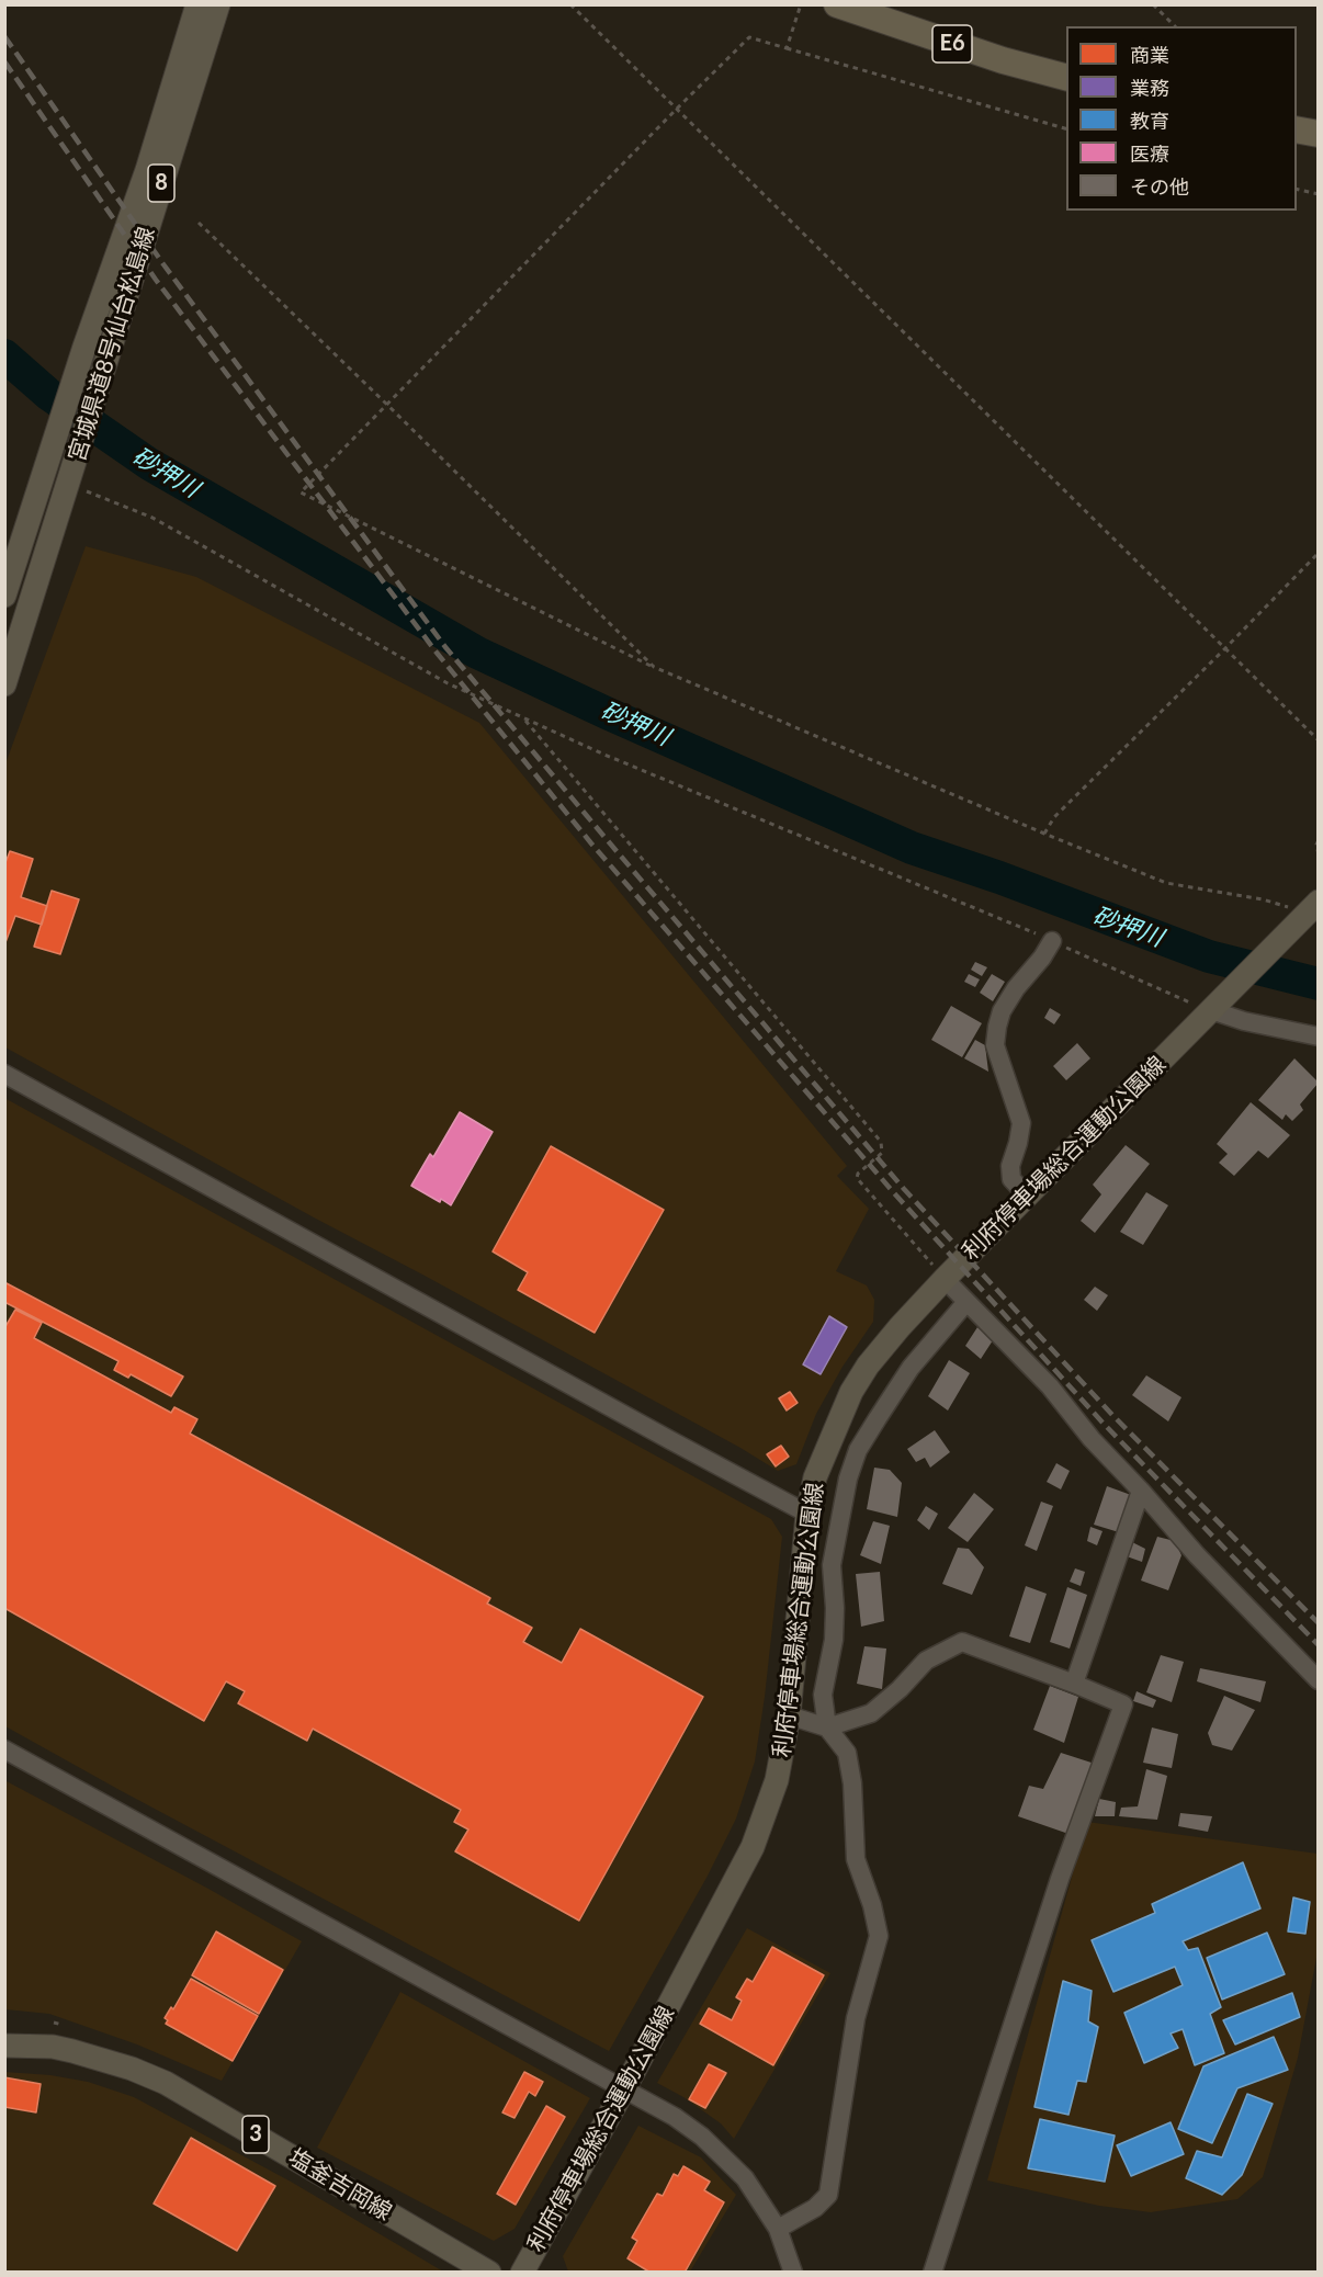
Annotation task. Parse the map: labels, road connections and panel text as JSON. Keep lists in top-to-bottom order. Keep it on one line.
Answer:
{"streets":{"highway":["E6"],"main road":["8","宮城県道8号仙台松島線","利府停車場総合運動公園線","3","塩釜吉岡線"]},"water":["砂押川"],"legend":["商業","業務","教育","医療","その他"]}
